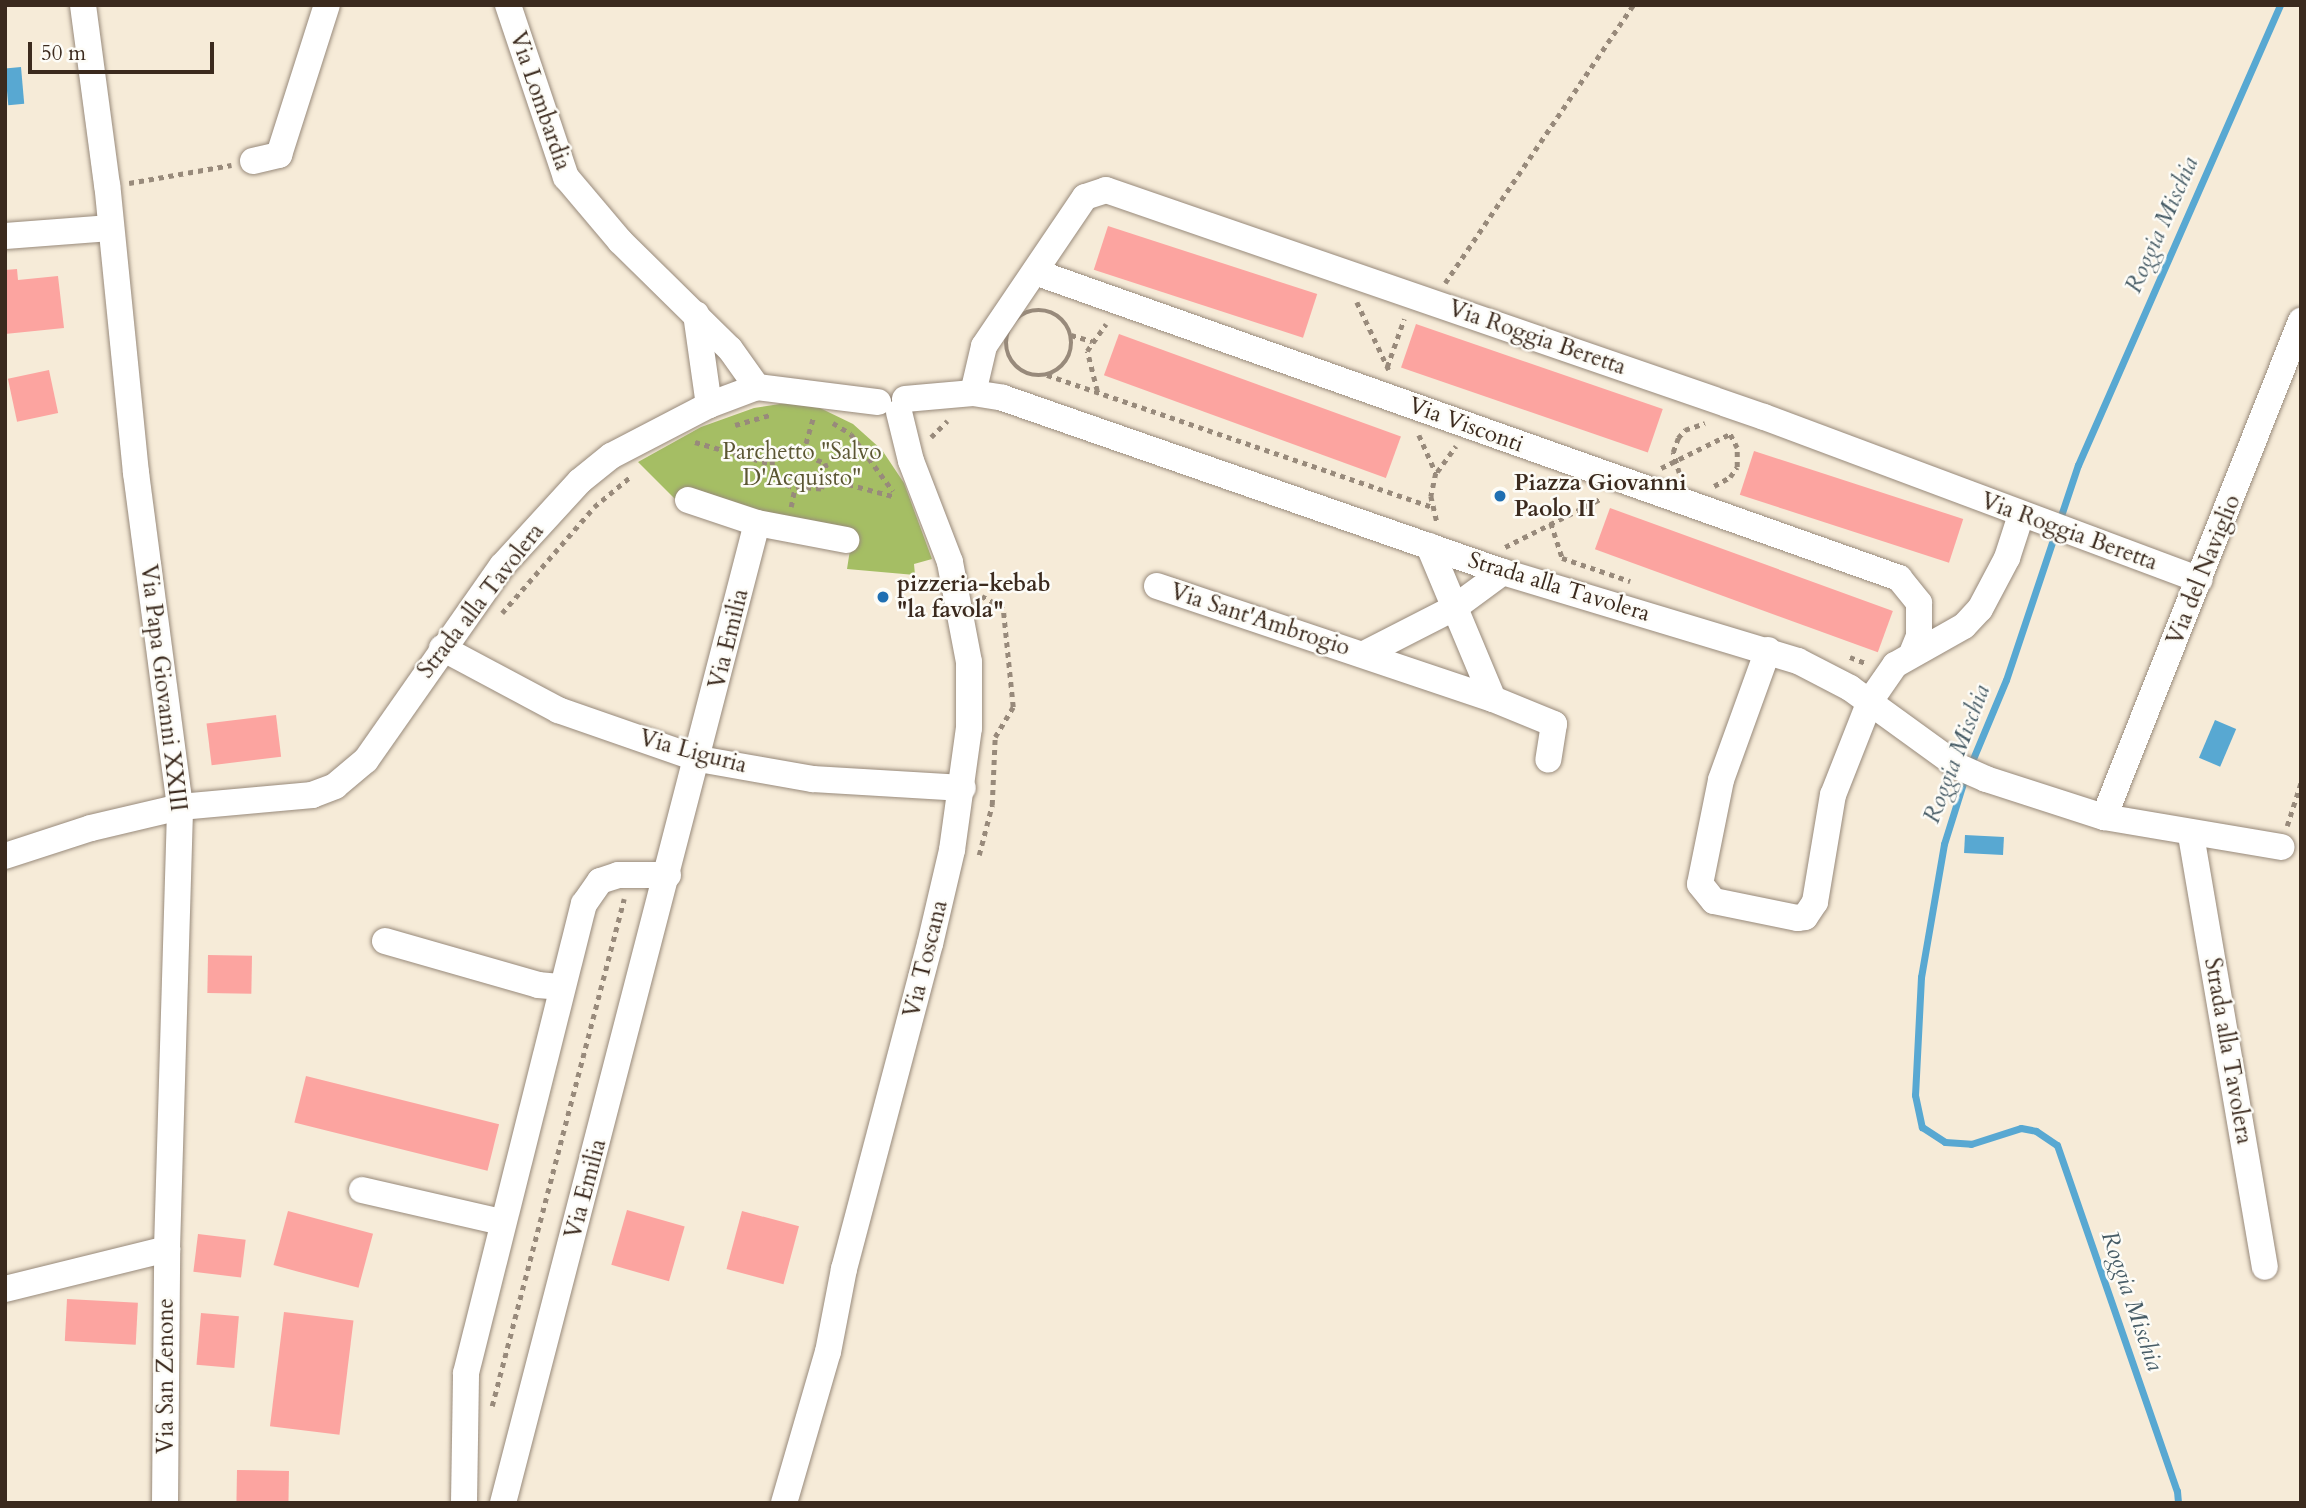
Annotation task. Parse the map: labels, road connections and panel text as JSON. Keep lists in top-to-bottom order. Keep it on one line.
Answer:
{"streets":{"street":["Via Lombardia","Via Roggia Beretta","Via Visconti","Via del Naviglio","Strada alla Tavolera","Via Sant'Ambrogio","Via Emilia","Via Papa Giovanni XXIII","Via Liguria","Via Toscana","Via San Zenone"]},"crossings":[["Via Lombardia","Strada alla Tavolera"],["Via Roggia Beretta","Via Visconti"],["Via Roggia Beretta","Via del Naviglio"],["Via Roggia Beretta","Strada alla Tavolera"],["Via del Naviglio","Strada alla Tavolera"],["Strada alla Tavolera","Via Sant'Ambrogio"],["Strada alla Tavolera","Via Papa Giovanni XXIII"],["Strada alla Tavolera","Via Liguria"],["Strada alla Tavolera","Via Toscana"],["Via Emilia","Via Liguria"],["Via Papa Giovanni XXIII","Via San Zenone"],["Via Liguria","Via Toscana"]],"water":["Roggia Mischia"],"parks":["Parchetto \"Salvo D'Acquisto\""],"places":["Piazza Giovanni Paolo II","pizzeria-kebab \"la favola\""],"scale_bar":"50 m"}
